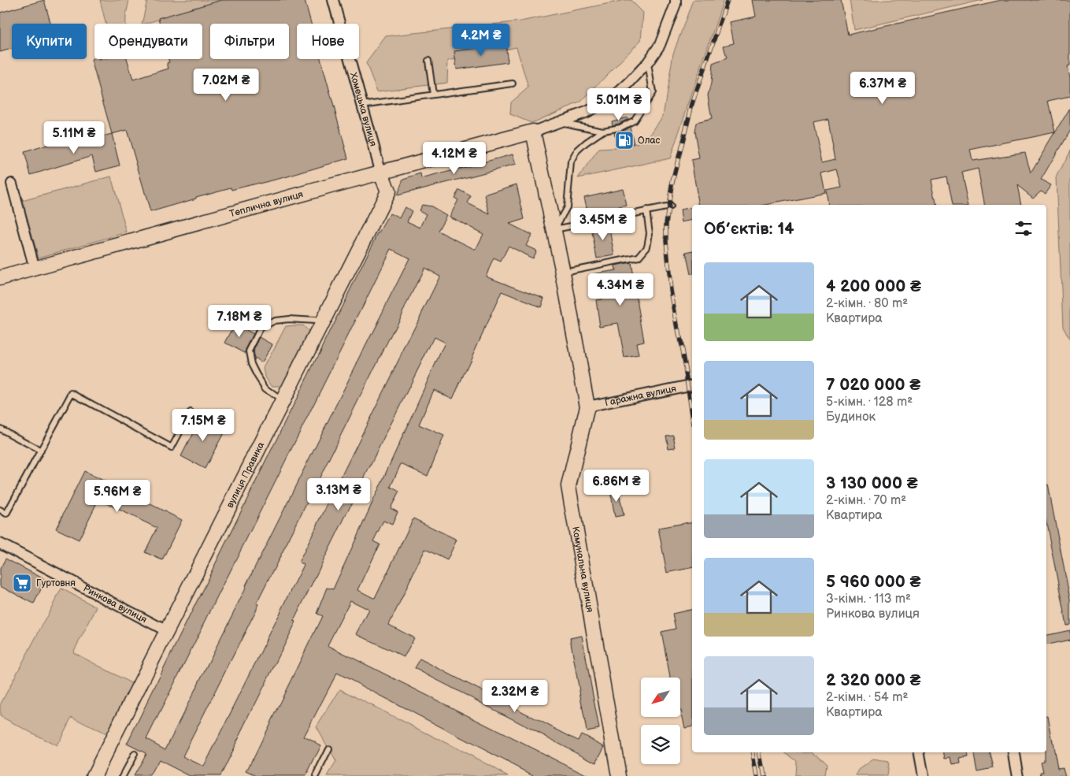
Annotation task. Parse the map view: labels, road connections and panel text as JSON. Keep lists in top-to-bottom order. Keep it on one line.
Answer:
{"streets":{"street":["Хомецька вулиця","Теплична вулиця","Гаражна вулиця","вулиця Правика","Комунальна вулиця","Ринкова вулиця"]},"crossings":[["Хомецька вулиця","Теплична вулиця"],["Хомецька вулиця","вулиця Правика"],["Теплична вулиця","вулиця Правика"],["Теплична вулиця","Комунальна вулиця"],["Гаражна вулиця","Комунальна вулиця"],["вулиця Правика","Ринкова вулиця"]],"places":{"fuel station":["Олас"],"supermarket":["Гуртовня"]},"north":"bottom left","page":{"price":["4.2M ₴","7.02M ₴","6.37M ₴","5.01M ₴","5.11M ₴","4.12M ₴","3.45M ₴","4.34M ₴","7.18M ₴","7.15M ₴","6.86M ₴","3.13M ₴","5.96M ₴","2.32M ₴"],"chip":["Купити","Орендувати","Фільтри","Нове"],"heading":"Об’єктів: 14","list":[{"name":"4 200 000 ₴","note":"2-кімн. · 80 m² · Квартира"},{"name":"7 020 000 ₴","note":"5-кімн. · 128 m² · Будинок"},{"name":"3 130 000 ₴","note":"2-кімн. · 70 m² · Квартира"},{"name":"5 960 000 ₴","note":"3-кімн. · 113 m² · Ринкова вулиця"},{"name":"2 320 000 ₴","note":"2-кімн. · 54 m² · Квартира"}]}}
